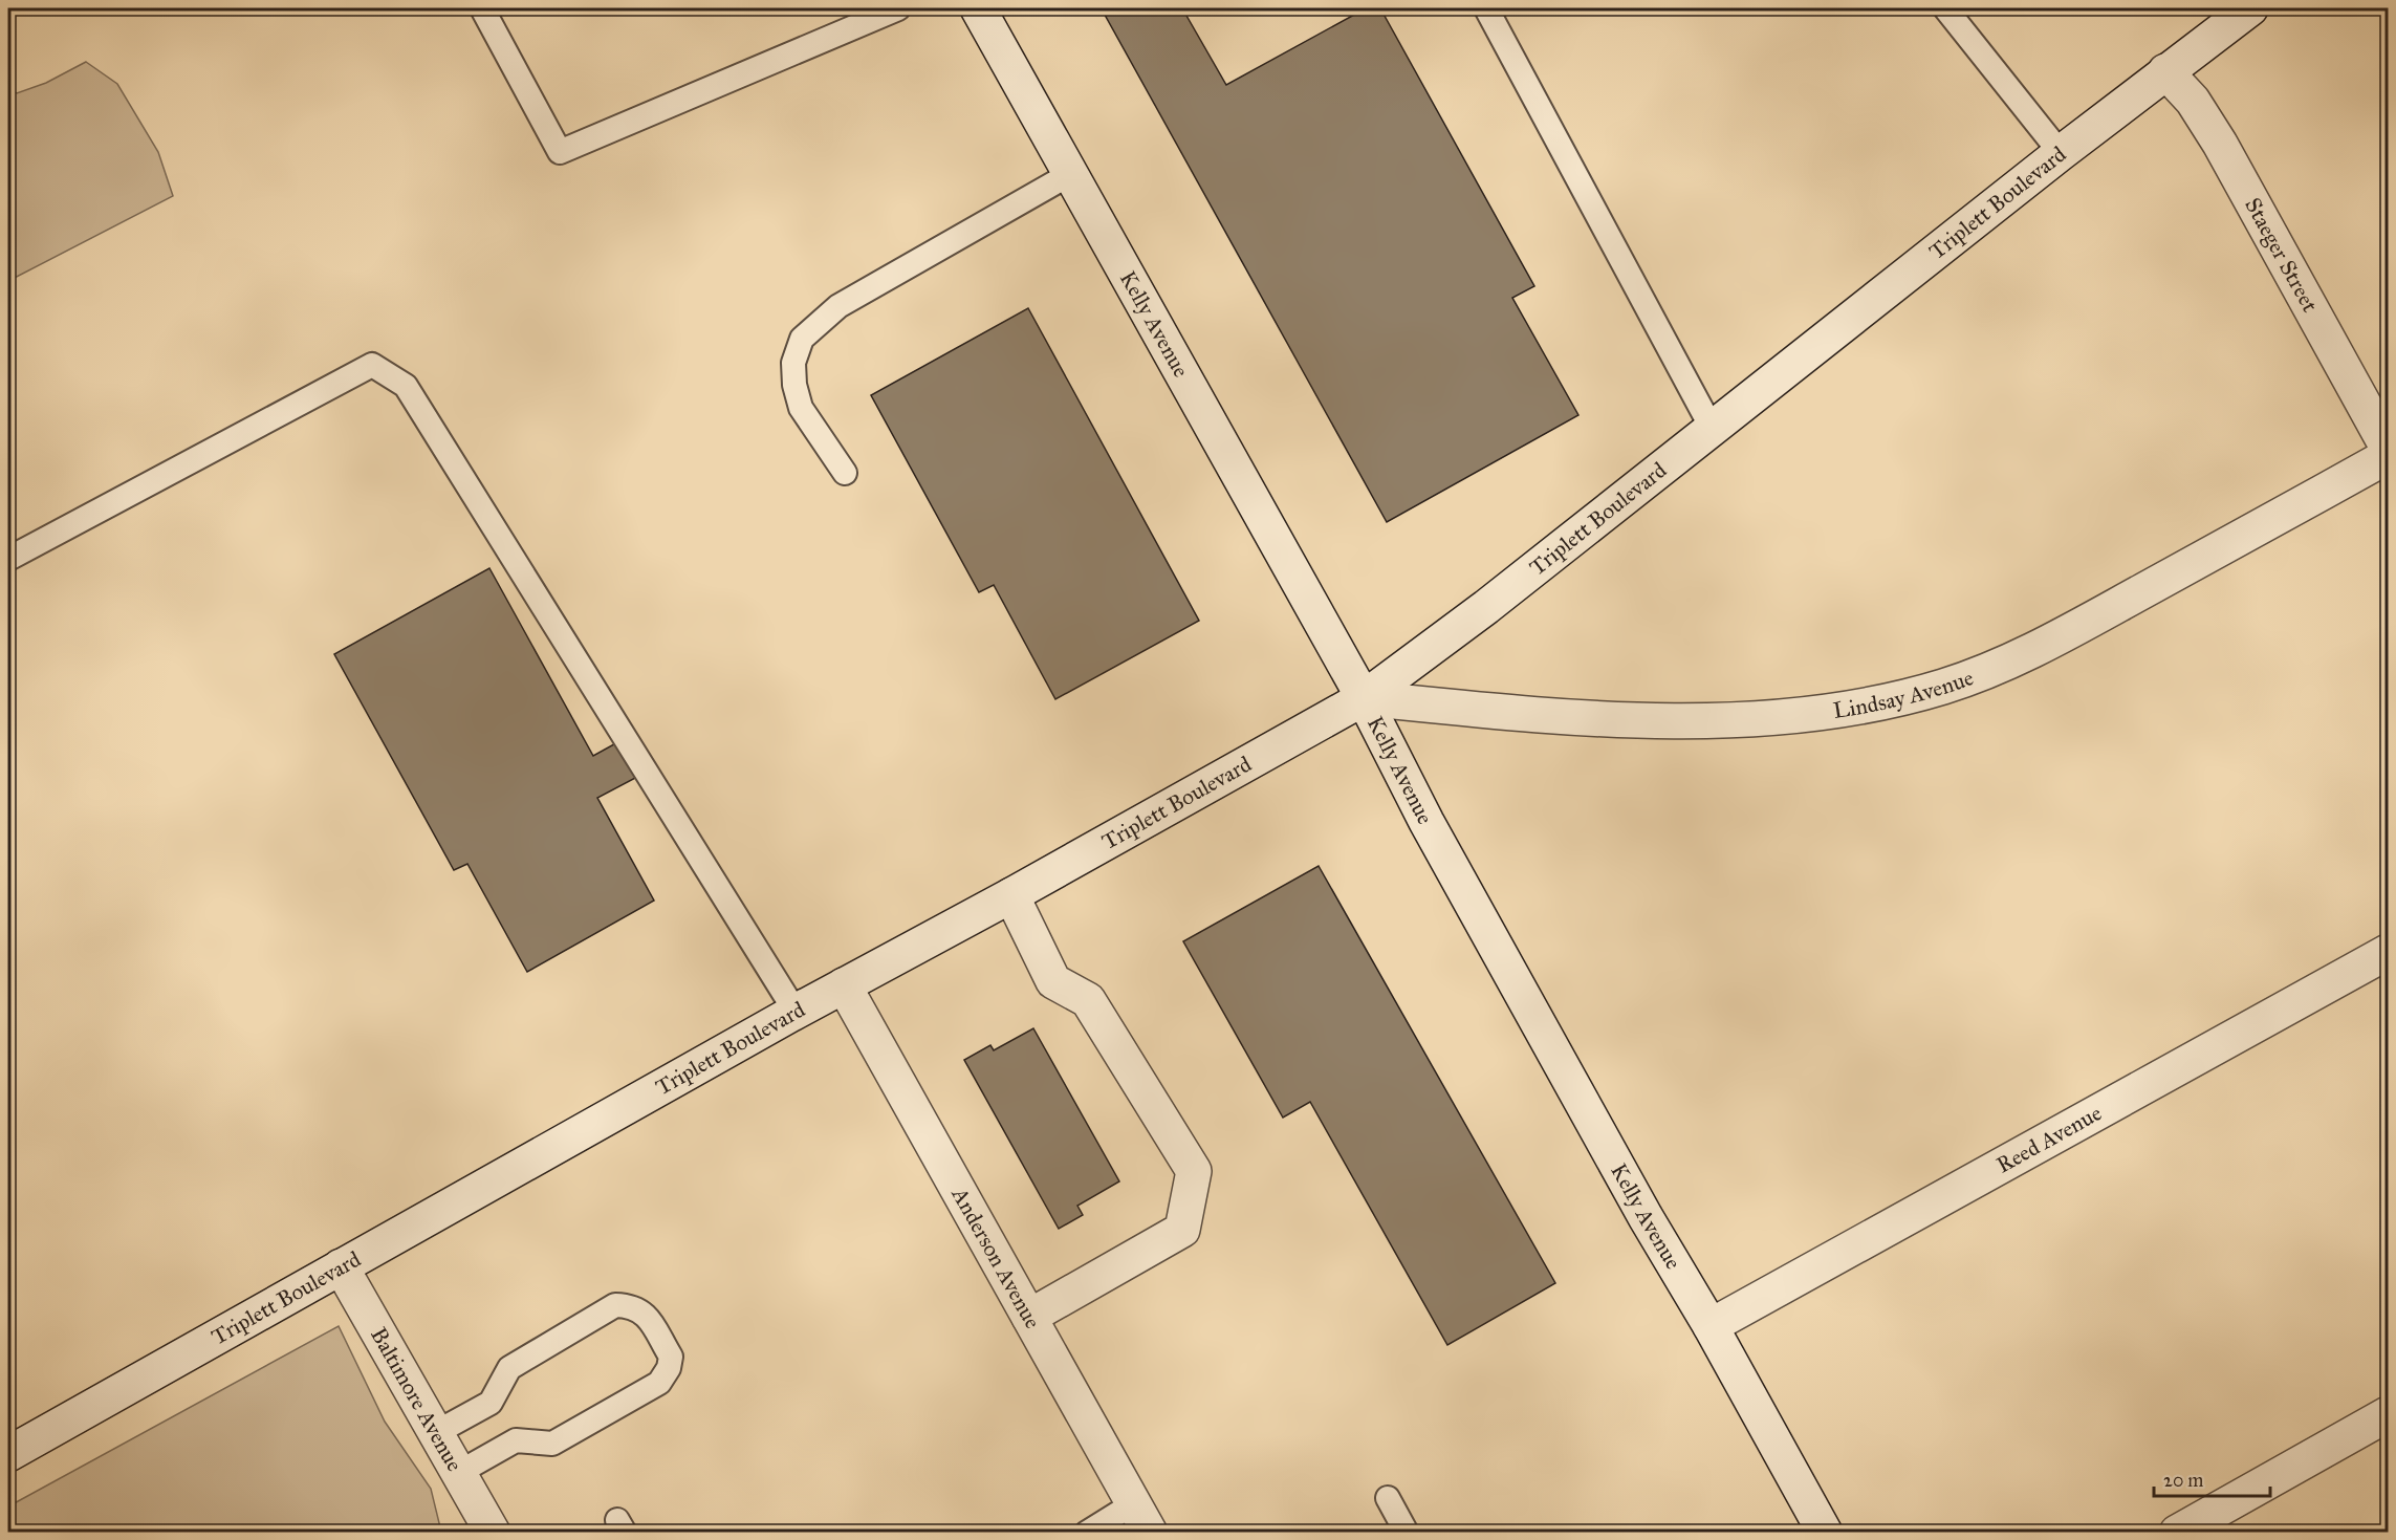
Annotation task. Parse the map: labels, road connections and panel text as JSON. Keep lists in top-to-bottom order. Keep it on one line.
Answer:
{"streets":{"main road":["Triplett Boulevard","Staeger Street","Kelly Avenue","Lindsay Avenue","Reed Avenue","Anderson Avenue","Baltimore Avenue"]},"crossings":[["Triplett Boulevard","Staeger Street"],["Triplett Boulevard","Kelly Avenue"],["Triplett Boulevard","Lindsay Avenue"],["Triplett Boulevard","Anderson Avenue"],["Triplett Boulevard","Baltimore Avenue"],["Kelly Avenue","Lindsay Avenue"],["Kelly Avenue","Reed Avenue"]],"scale_bar":"20 m"}
